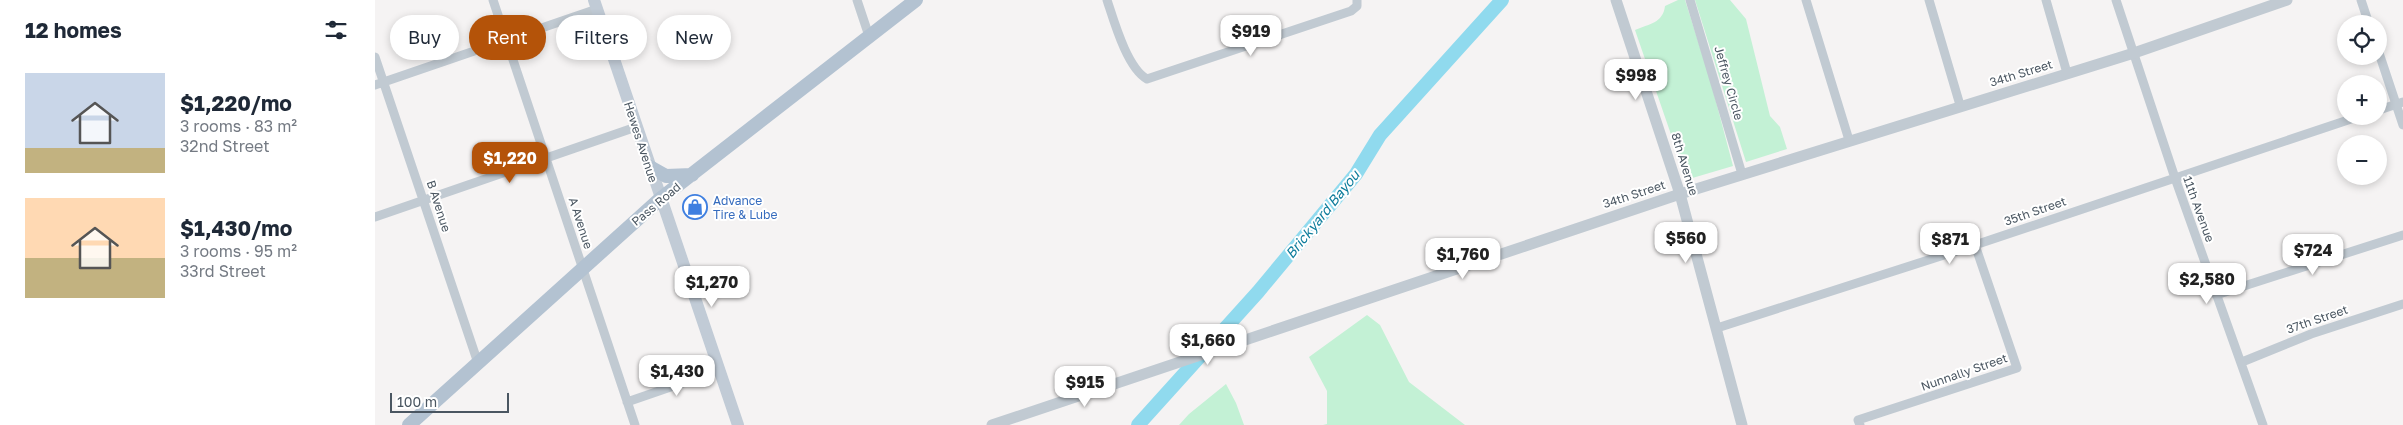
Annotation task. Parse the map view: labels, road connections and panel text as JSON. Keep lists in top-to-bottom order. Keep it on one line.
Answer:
{"streets":{"main road":["Hewes Avenue","Pass Road"],"street":["34th Street","Jeffrey Circle","8th Avenue","B Avenue","11th Avenue","35th Street","A Avenue","37th Street","Nunnally Street"]},"crossings":[["34th Street","Jeffrey Circle"],["34th Street","8th Avenue"],["34th Street","11th Avenue"],["Hewes Avenue","Pass Road"],["8th Avenue","35th Street"],["Pass Road","B Avenue"],["Pass Road","A Avenue"],["11th Avenue","35th Street"],["11th Avenue","37th Street"],["35th Street","Nunnally Street"]],"water":["Brickyard Bayou"],"places":{"shop":["Advance Tire & Lube"]},"scale_bar":"100 m","page":{"heading":"12 homes","map_buttons":["+","−"],"price":["$919","$998","$1,220","$560","$871","$724","$1,760","$2,580","$1,270","$1,660","$1,430","$915"],"chip":["Buy","Rent","Filters","New"],"list":[{"name":"$1,220/mo","note":"3 rooms · 83 m² · 32nd Street"},{"name":"$1,430/mo","note":"3 rooms · 95 m² · 33rd Street"}],"scale":"100 m"}}
